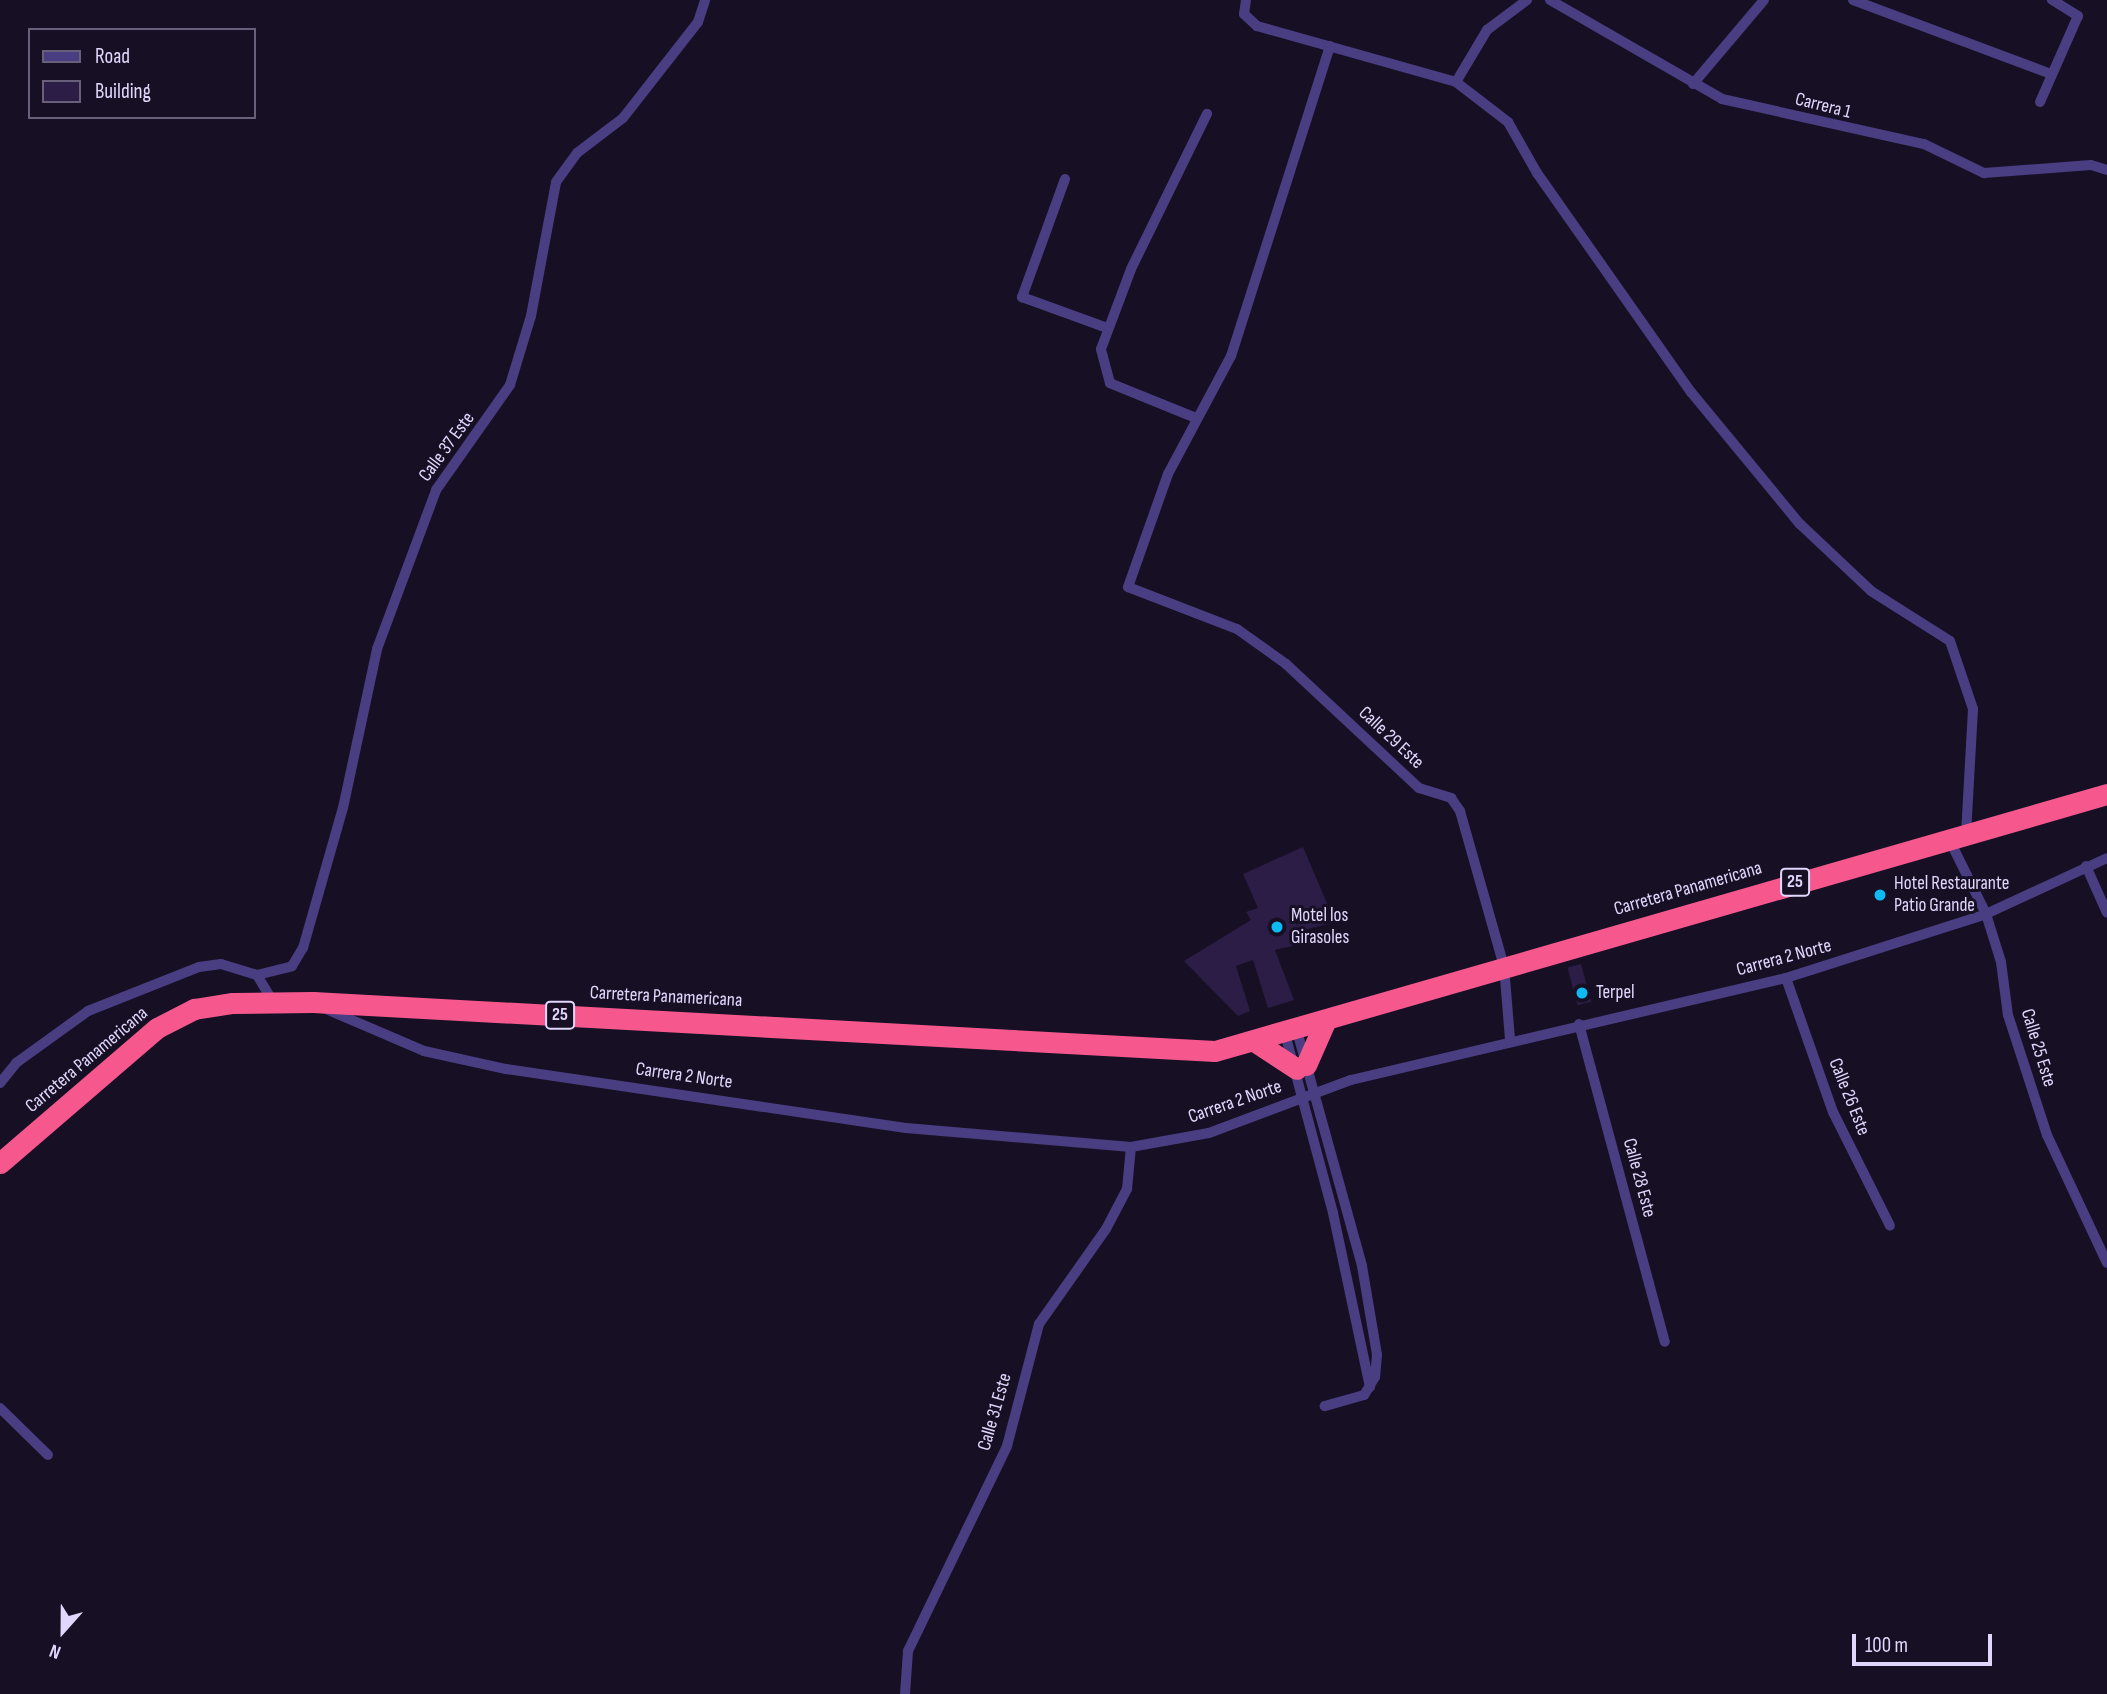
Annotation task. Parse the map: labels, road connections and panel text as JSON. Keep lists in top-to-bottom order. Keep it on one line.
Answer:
{"streets":{"highway":["25","Carretera Panamericana"],"street":["Carrera 1","Calle 37 Este","Calle 29 Este","Carrera 2 Norte","Calle 25 Este","Calle 26 Este","Calle 28 Este","Calle 31 Este"]},"crossings":[["Calle 29 Este","Carretera Panamericana"],["Calle 29 Este","Carrera 2 Norte"],["Carretera Panamericana","Carrera 2 Norte"],["Carretera Panamericana","Calle 25 Este"],["Carrera 2 Norte","Calle 25 Este"],["Carrera 2 Norte","Calle 26 Este"],["Carrera 2 Norte","Calle 28 Este"],["Carrera 2 Norte","Calle 31 Este"]],"places":["Hotel Restaurante Patio Grande","Motel los Girasoles","Terpel"],"legend":["Road","Building"],"scale_bar":"100 m","north":"bottom"}
